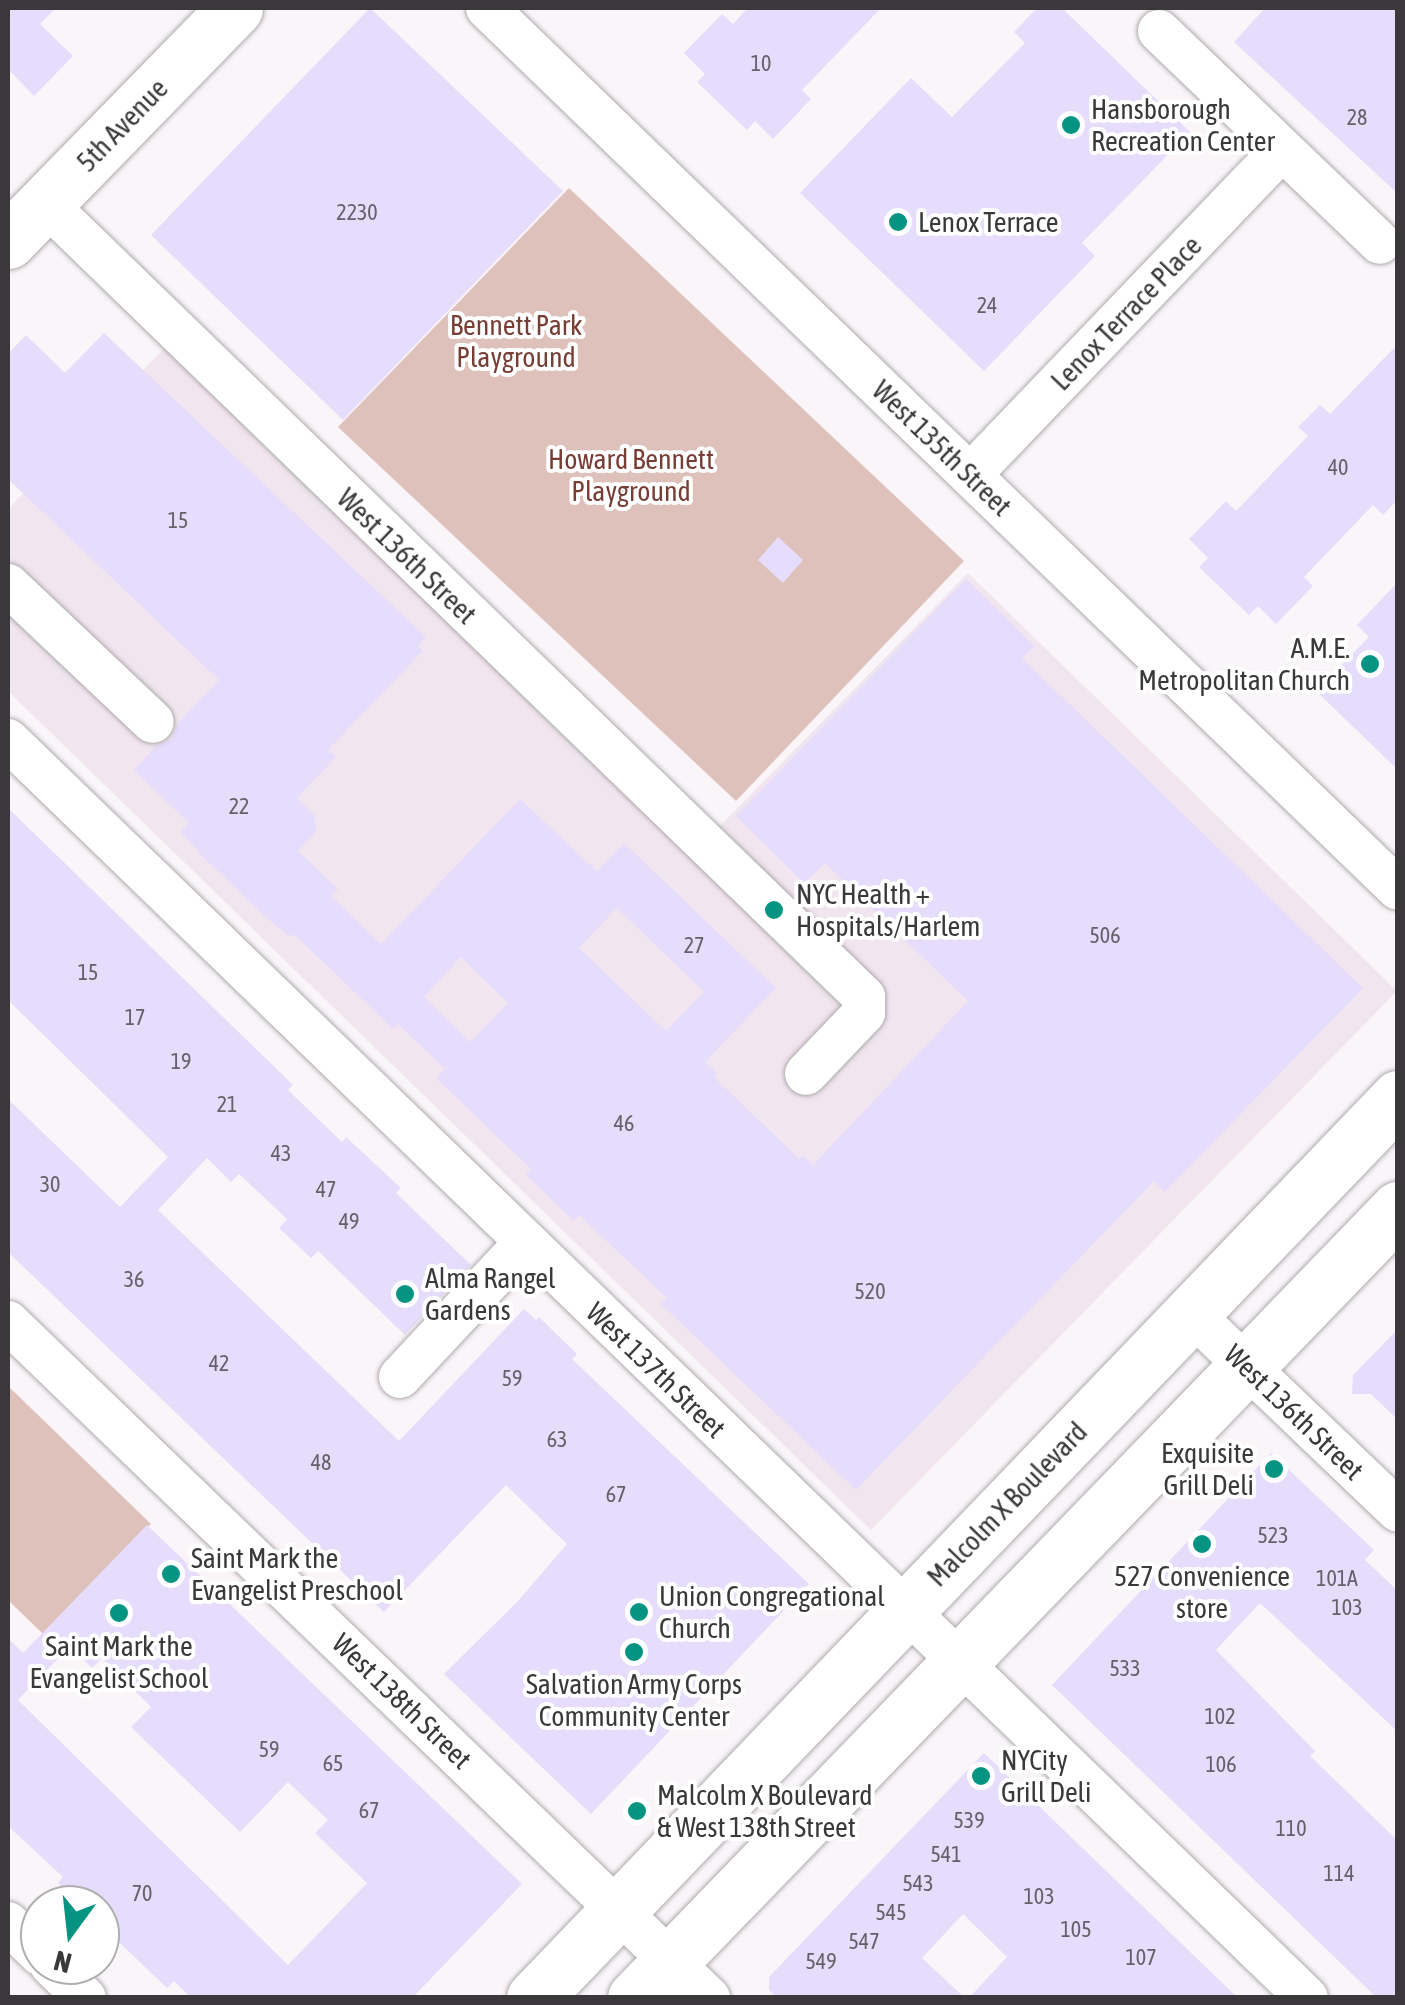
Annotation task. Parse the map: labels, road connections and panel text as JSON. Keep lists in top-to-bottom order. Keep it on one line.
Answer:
{"streets":{"main road":["5th Avenue","Malcolm X Boulevard"],"street":["Lenox Terrace Place","West 135th Street","West 136th Street","West 137th Street","West 138th Street"]},"crossings":[["5th Avenue","West 136th Street"],["Lenox Terrace Place","West 135th Street"],["West 136th Street","Malcolm X Boulevard"],["West 137th Street","Malcolm X Boulevard"],["Malcolm X Boulevard","West 138th Street"]],"parks":["Bennett Park Playground","Howard Bennett Playground"],"places":["Hansborough Recreation Center","Lenox Terrace","A.M.E. Metropolitan Church","NYC Health + Hospitals/Harlem","Alma Rangel Gardens","Exquisite Grill Deli","527 Convenience store","Saint Mark the Evangelist Preschool","Union Congregational Church","Saint Mark the Evangelist School","Salvation Army Corps Community Center","NYCity Grill Deli","Malcolm X Boulevard & West 138th Street"],"house_numbers":["10","28","2230","24","40","15","22","506","27","15","17","19","21","46","43","30","47","49","36","520","42","59","63","48","67","523","101A","103","533","102","59","65","106","67","539","110","541","114","543","70","103","545","105","547","107","549"],"north":"bottom"}
